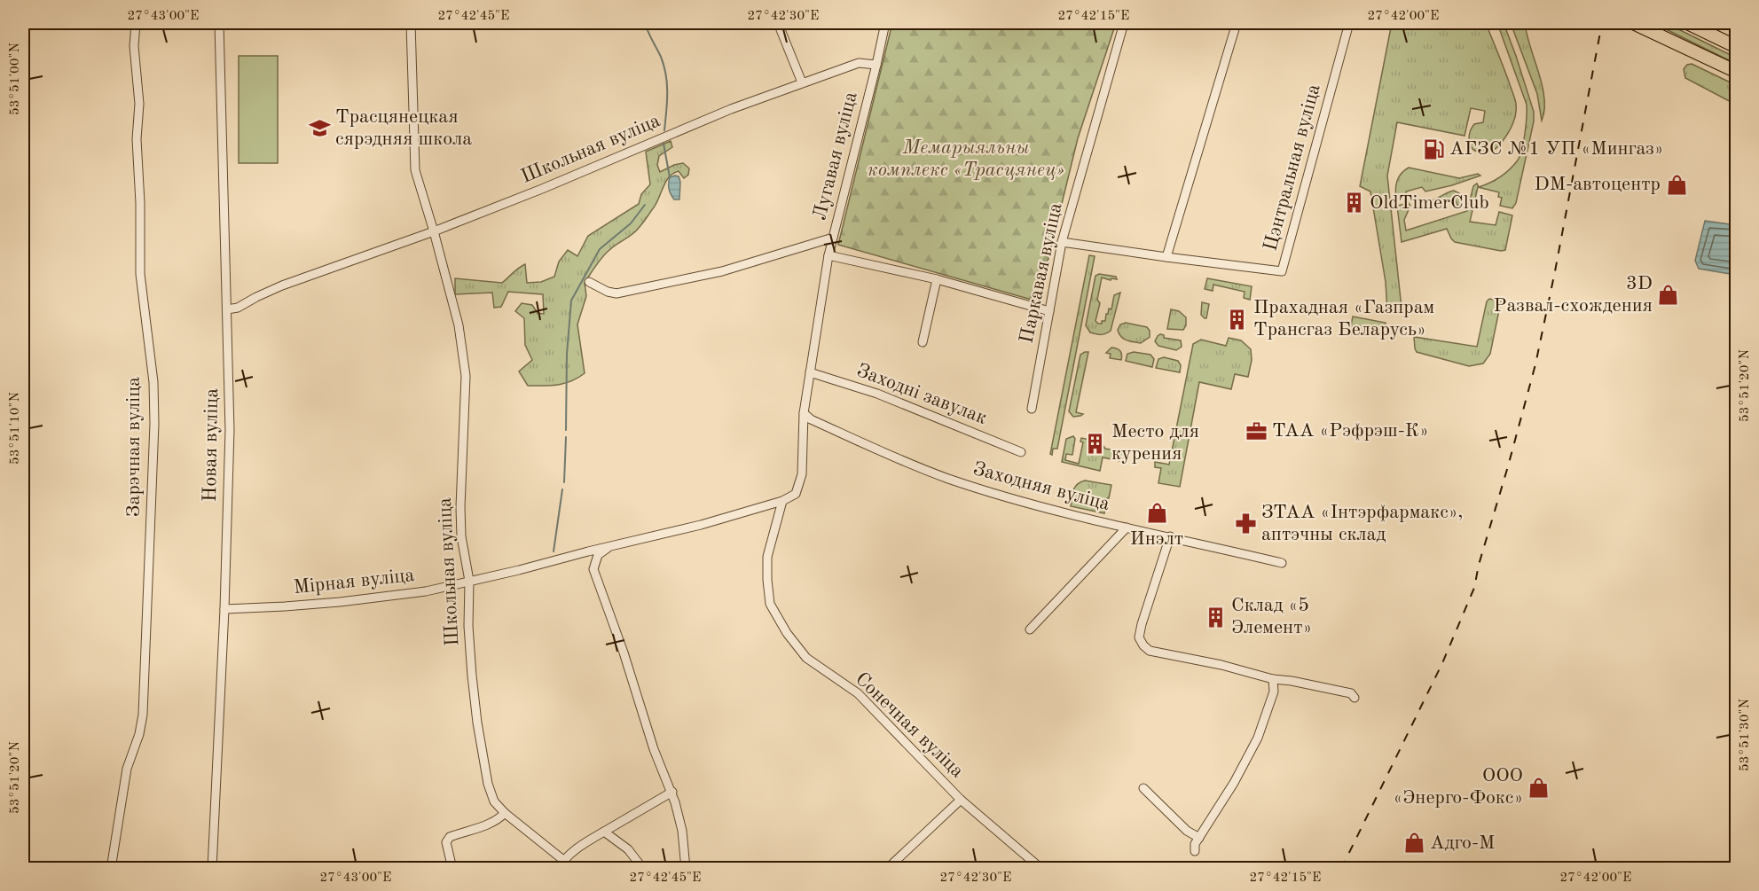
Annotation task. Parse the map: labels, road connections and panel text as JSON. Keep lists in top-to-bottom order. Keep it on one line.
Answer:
{"streets":{"street":["Школьная вуліца","Лугавая вуліца","Цэнтральная вуліца","Паркавая вуліца","Заходні завулак","Новая вуліца","Зарэчная вуліца","Заходняя вуліца","Мірная вуліца","Сонечная вуліца"]},"crossings":[["Школьная вуліца","Лугавая вуліца"],["Школьная вуліца","Мірная вуліца"],["Лугавая вуліца","Заходні завулак"],["Лугавая вуліца","Заходняя вуліца"],["Цэнтральная вуліца","Паркавая вуліца"],["Новая вуліца","Мірная вуліца"],["Мірная вуліца","Сонечная вуліца"]],"parks":["Мемарыяльны комплекс «Трасцянец»"],"places":{"school or university":["Трасцянецкая сярэдняя школа"],"fuel station":["АГЗС №1 УП «Мингаз»"],"shop":["DM-автоцентр","3D Развал-схождения","Инэлт","ООО «Энерго-Фокс»","Адго-М"],"building":["OldTimerClub","Прахадная «Газпрам Трансгаз Беларусь»","Место для курения","Склад «5 Элемент»"],"office":["ТАА «Рэфрэш-К»"],"pharmacy":["ЗТАА «Інтэрфармакс», аптэчны склад"]},"coordinates":["27°43'00\"E","27°42'45\"E","27°42'30\"E","27°42'15\"E","27°42'00\"E","53°51'00\"N","53°51'20\"N","53°51'10\"N","53°51'30\"N"]}
